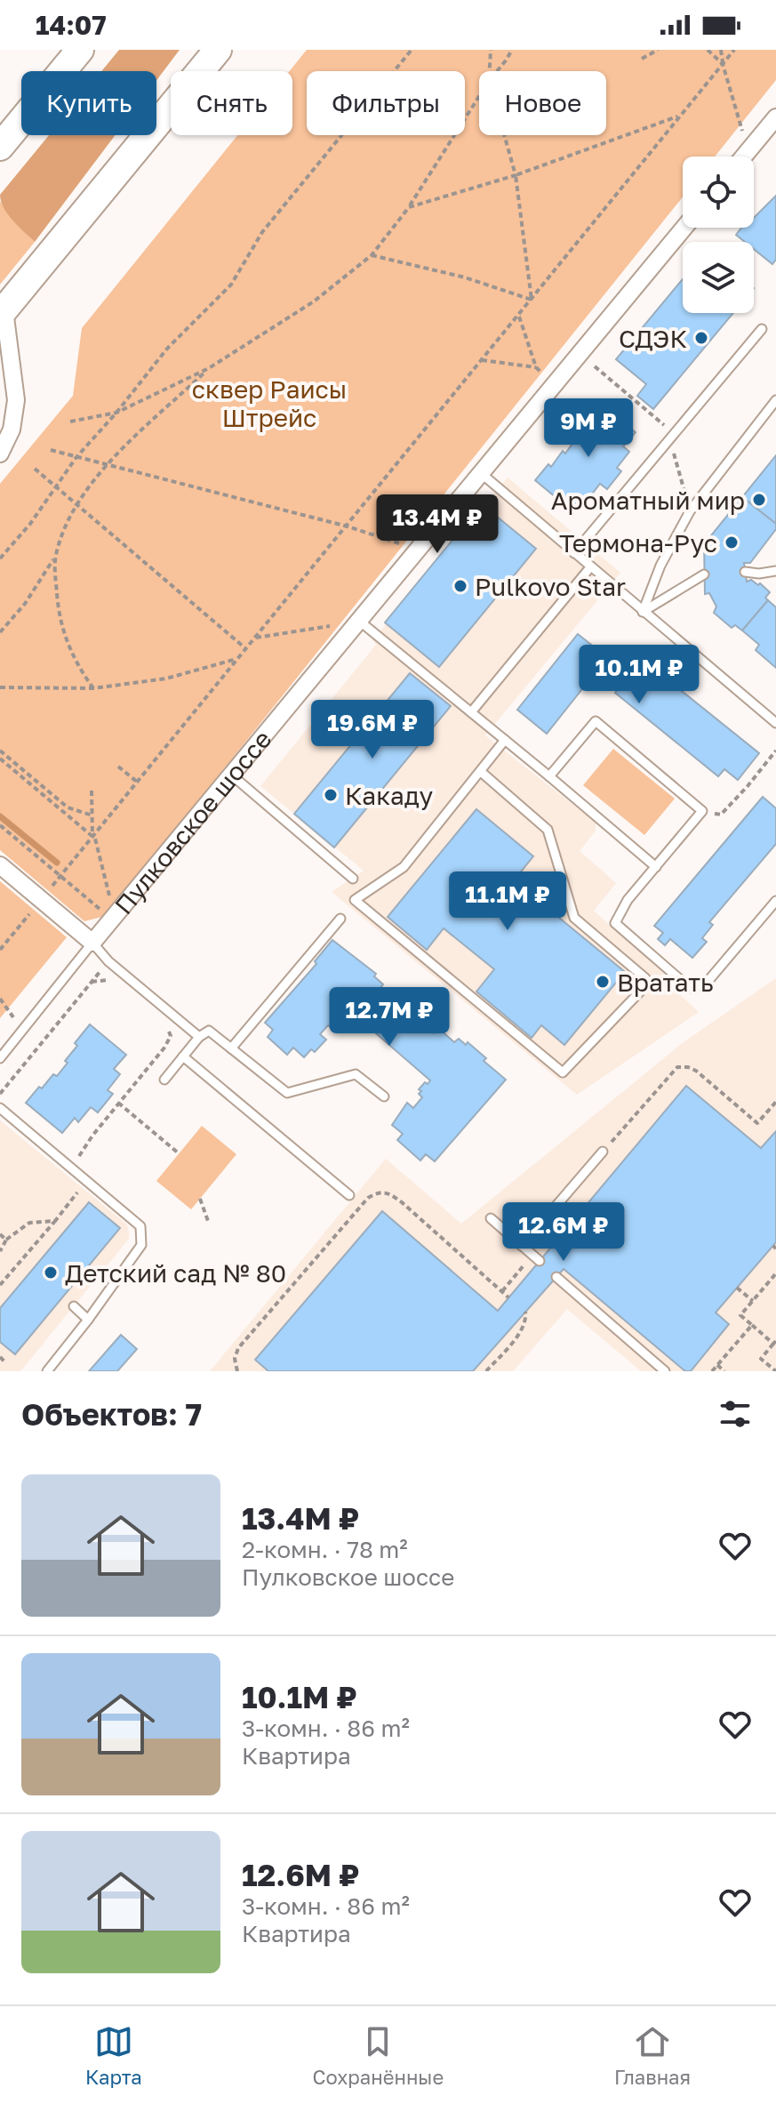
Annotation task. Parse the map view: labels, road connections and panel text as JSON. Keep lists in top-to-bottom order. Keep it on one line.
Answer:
{"streets":{"street":["Пулковское шоссе"]},"parks":["сквер Раисы Штрейс"],"places":["СДЭК","Ароматный мир","Термона-Рус","Pulkovo Star","Какаду","Вратать","Детский сад № 80"],"page":{"status":"14:07","chip":["Купить","Снять","Фильтры","Новое"],"price":["9M ₽","13.4M ₽","10.1M ₽","19.6M ₽","11.1M ₽","12.7M ₽","12.6M ₽"],"heading":"Объектов: 7","list":[{"name":"13.4M ₽","note":"2-комн. · 78 m² · Пулковское шоссе"},{"name":"10.1M ₽","note":"3-комн. · 86 m² · Квартира"},{"name":"12.6M ₽","note":"3-комн. · 86 m² · Квартира"}],"tabs":["Карта","Сохранённые","Главная"]}}
